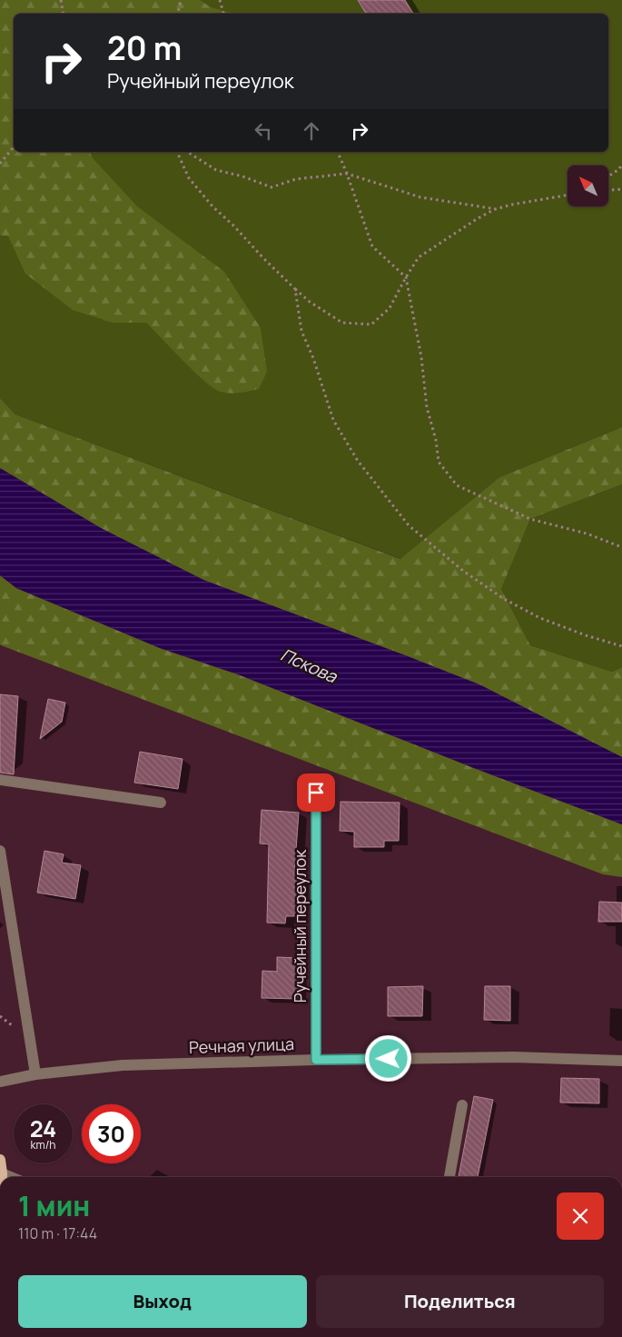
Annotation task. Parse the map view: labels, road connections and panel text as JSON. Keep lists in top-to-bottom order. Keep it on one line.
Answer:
{"streets":{"street":["Ручейный переулок","Речная улица"]},"crossings":[["Ручейный переулок","Речная улица"]],"water":["Пскова"],"north":"top left","page":{"turn":["20 m","Ручейный переулок"],"speed":"24 km/h","limit":"30","heading":["1 мин","110 m · 17:44"],"buttons":["Выход","Поделиться"]}}
